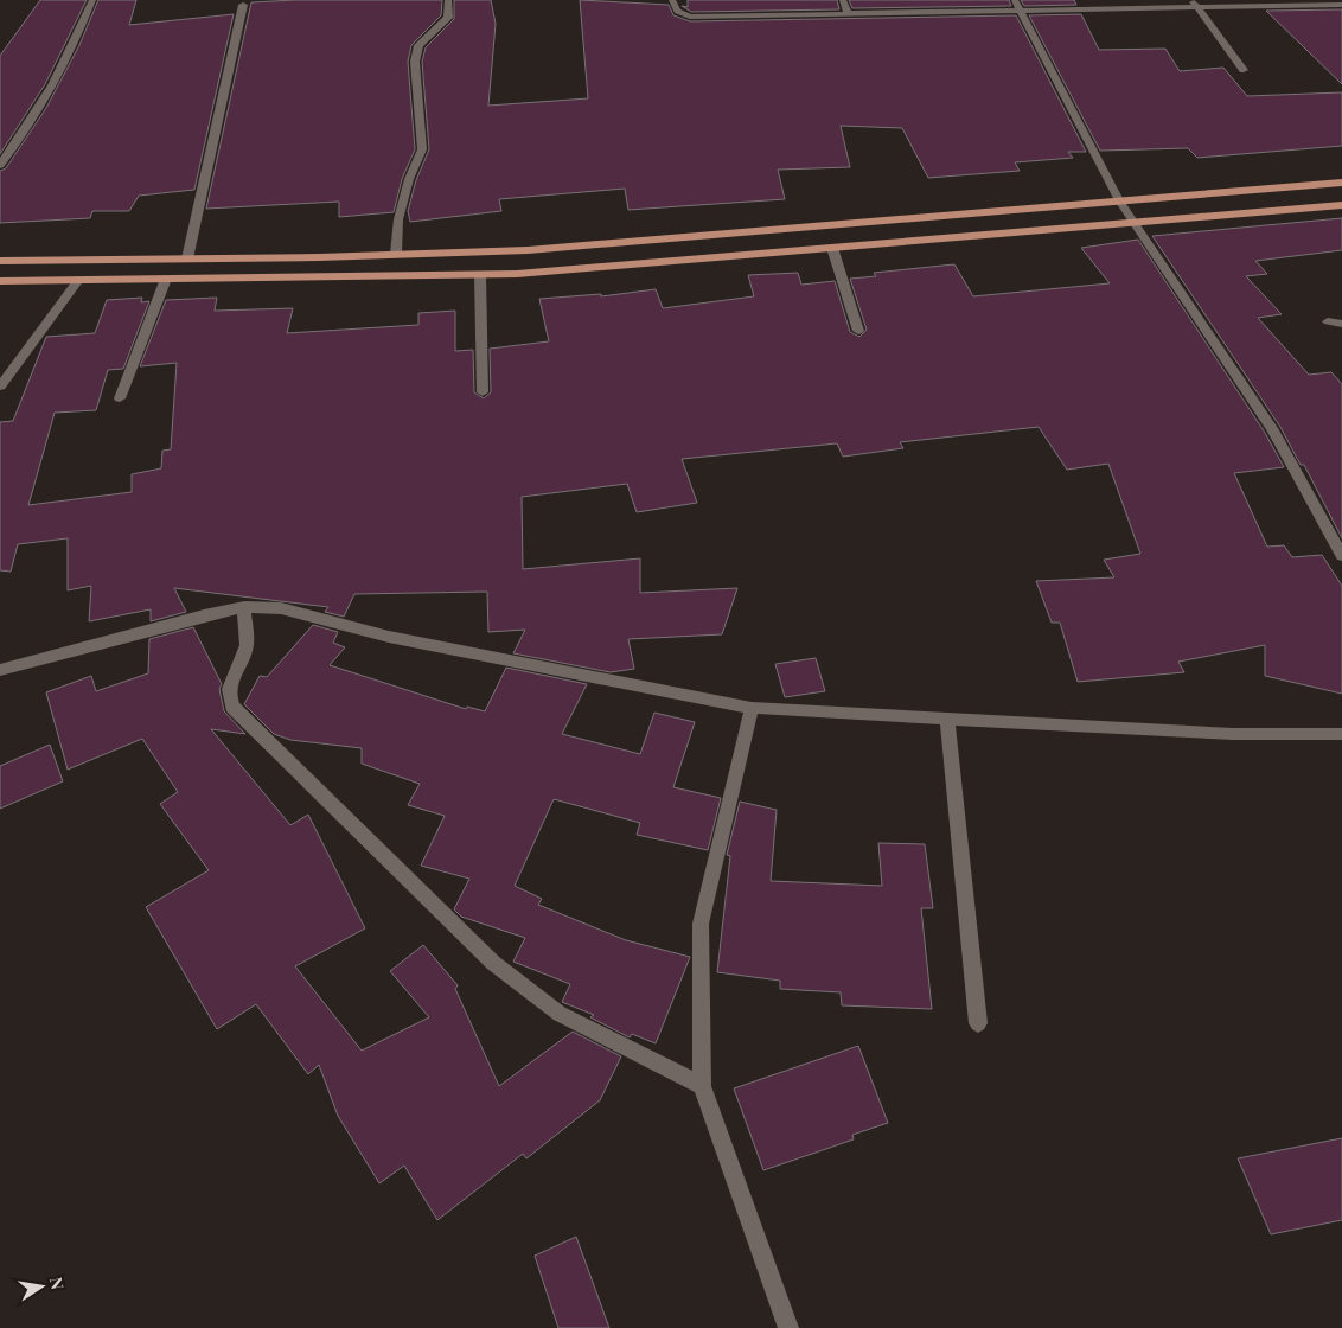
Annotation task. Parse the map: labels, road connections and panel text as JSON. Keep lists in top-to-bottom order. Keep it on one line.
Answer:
{"north":"right"}
